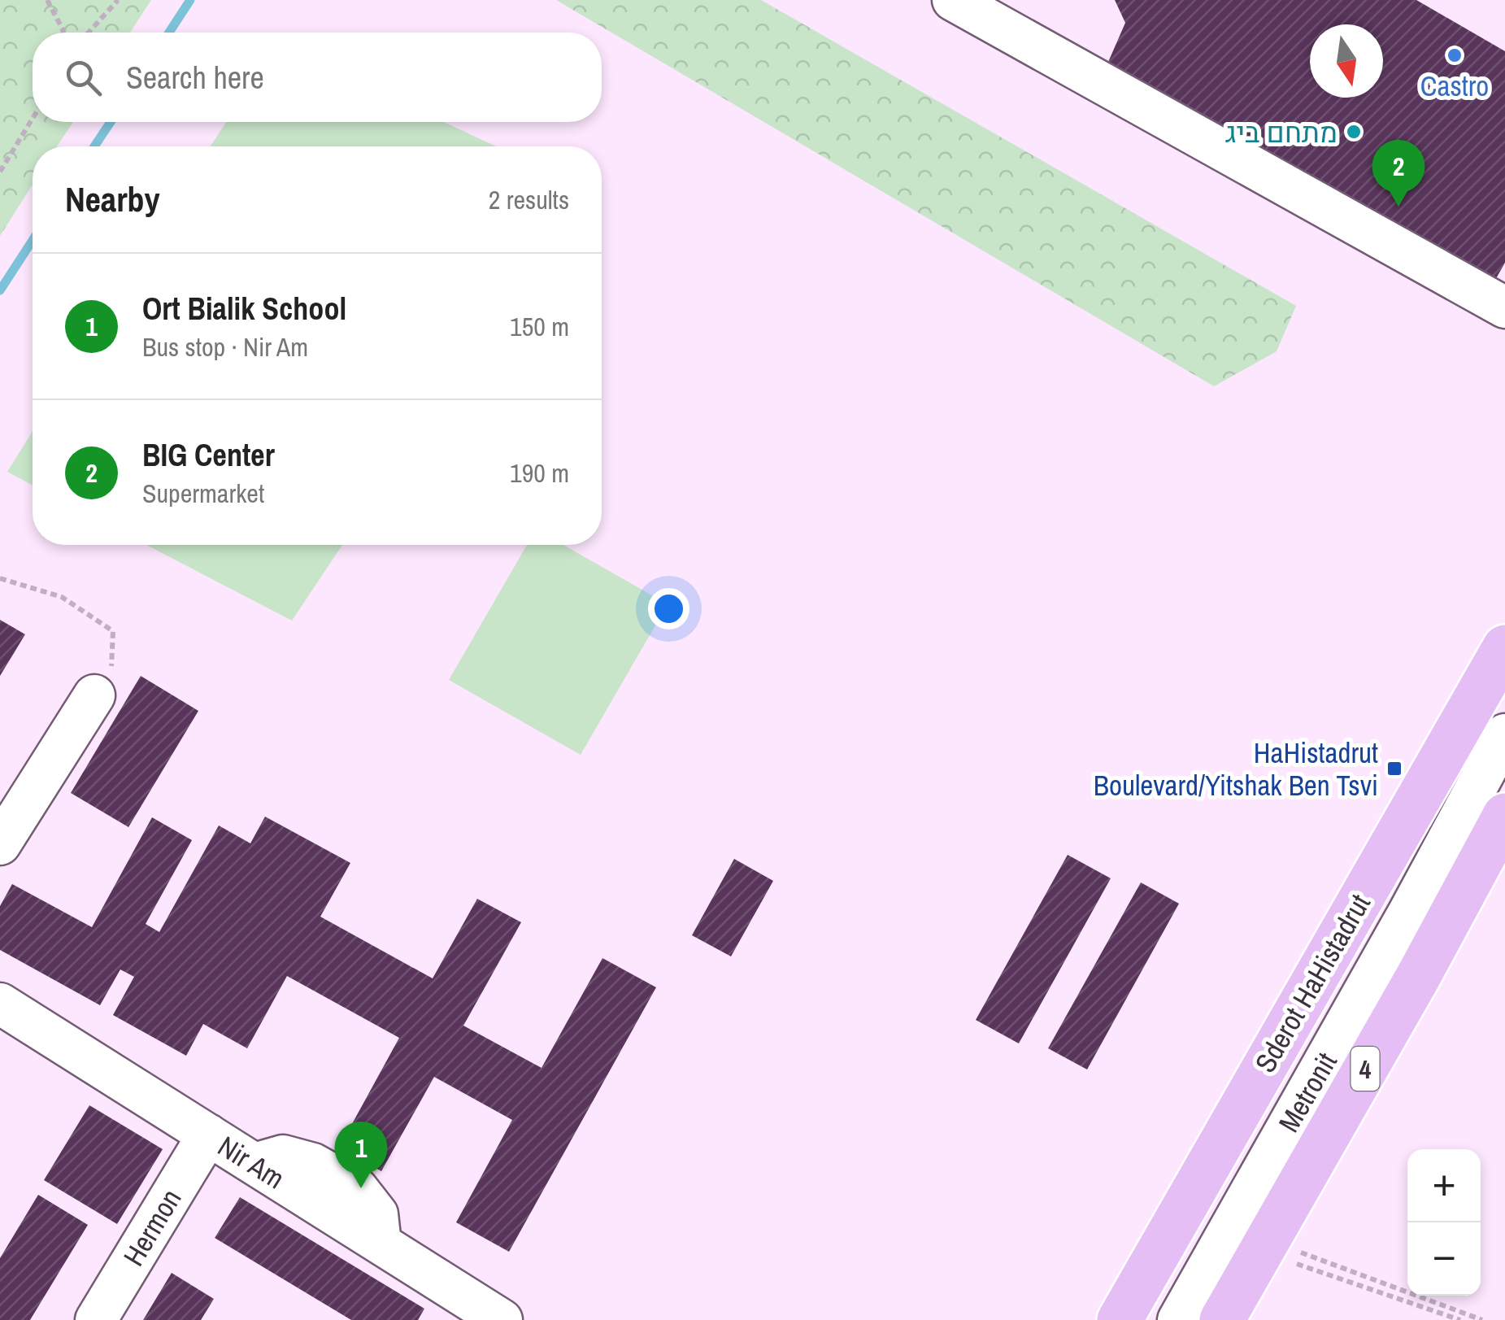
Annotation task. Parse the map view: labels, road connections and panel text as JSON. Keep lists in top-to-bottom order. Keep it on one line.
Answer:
{"streets":{"highway":["Sderot HaHistadrut","4"],"street":["Metronit","Nir Am","Hermon"]},"crossings":[["Nir Am","Hermon"]],"places":{"other":["Castro","מתחם ביג"],"transit":["HaHistadrut Boulevard/Yitshak Ben Tsvi"]},"north":"bottom","page":{"search":"Search here","pins":["2","1"],"heading":["Nearby","2 results"],"list":[{"mark":"1","name":"Ort Bialik School","note":"Bus stop · Nir Am","value":"150 m"},{"mark":"2","name":"BIG Center","note":"Supermarket","value":"190 m"}],"map_buttons":["+","−"]}}
